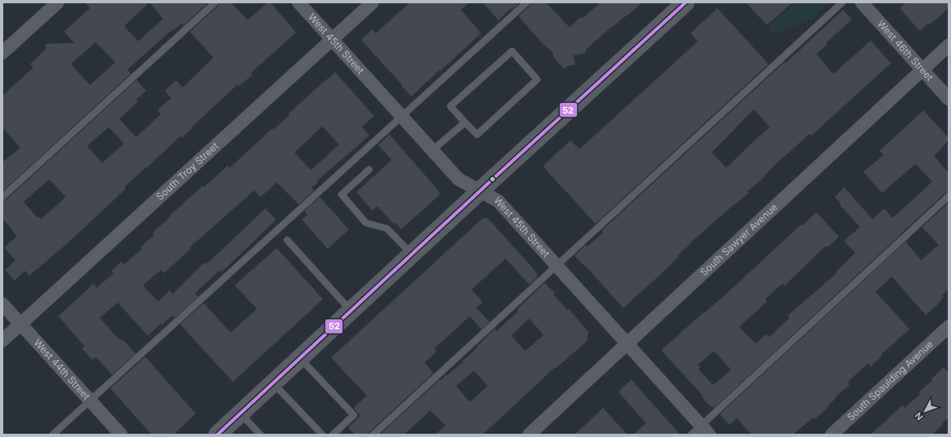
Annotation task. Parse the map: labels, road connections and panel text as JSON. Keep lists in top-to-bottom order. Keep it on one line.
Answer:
{"streets":{"street":["West 45th Street","West 46th Street","South Troy Street","South Sawyer Avenue","West 44th Street","South Spaulding Avenue"]},"crossings":[["West 45th Street","South Troy Street"],["West 45th Street","South Sawyer Avenue"],["West 46th Street","South Sawyer Avenue"],["South Troy Street","West 44th Street"]],"lines":["transit line 52"],"north":"bottom left"}
